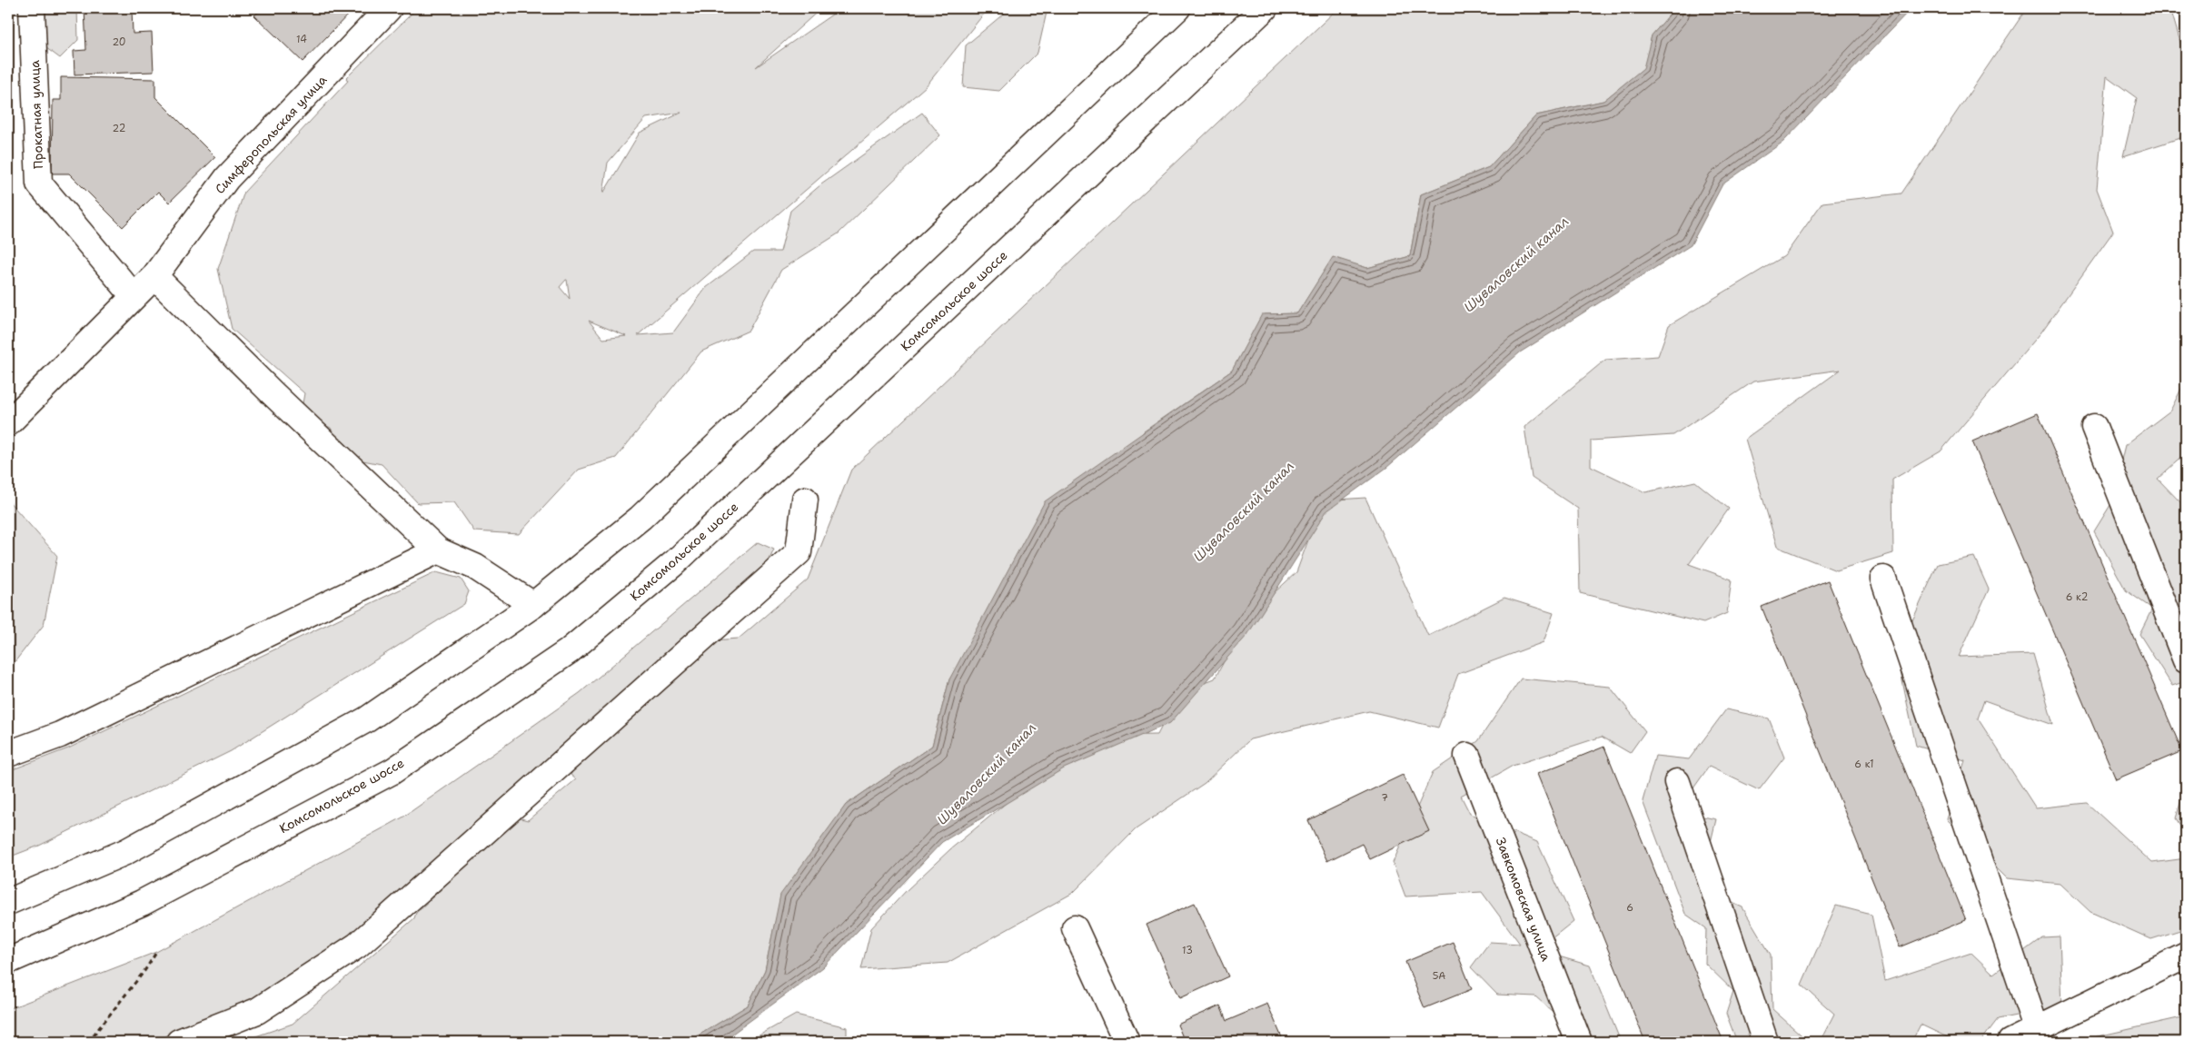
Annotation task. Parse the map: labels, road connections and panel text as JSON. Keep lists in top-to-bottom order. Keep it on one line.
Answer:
{"streets":{"main road":["Прокатная улица","Симферопольская улица","Комсомольское шоссе","Завкомовская улица"]},"crossings":[["Прокатная улица","Симферопольская улица"]],"water":["Шуваловский канал"],"house_numbers":["14","20","22","6 к2","6 к1","7","6","13","5А"]}
